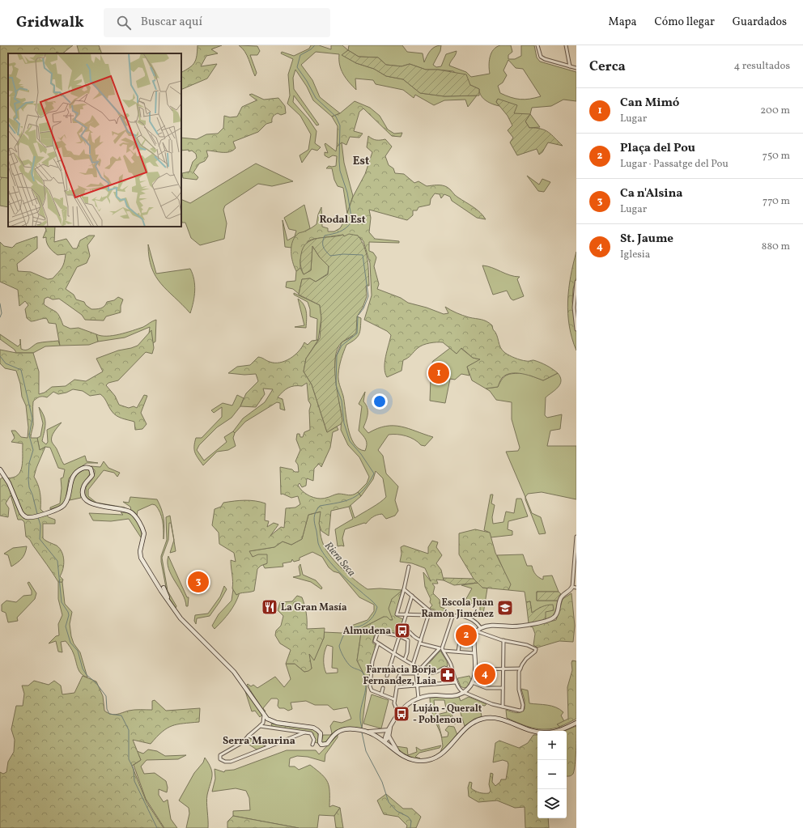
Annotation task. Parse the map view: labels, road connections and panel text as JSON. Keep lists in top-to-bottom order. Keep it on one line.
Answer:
{"districts":["Est","Rodal Est","Serra Maurina"],"water":["Riera Seca"],"places":{"restaurant":["La Gran Masía"],"school or university":["Escola Juan Ramón Jiménez"],"bus stop":["Almudena","Luján - Queralt - Poblenou"],"pharmacy":["Farmàcia Borja Fernandez, Laia"]},"page":{"header":"Gridwalk","search":"Buscar aquí","nav":["Mapa","Cómo llegar","Guardados"],"heading":["Cerca","4 resultados"],"list":[{"mark":"1","name":"Can Mimó","note":"Lugar","value":"200 m"},{"mark":"2","name":"Plaça del Pou","note":"Lugar · Passatge del Pou","value":"750 m"},{"mark":"3","name":"Ca n'Alsina","note":"Lugar","value":"770 m"},{"mark":"4","name":"St. Jaume","note":"Iglesia","value":"880 m"}],"pins":["1","3","2","4"],"map_buttons":["+","−"]}}
